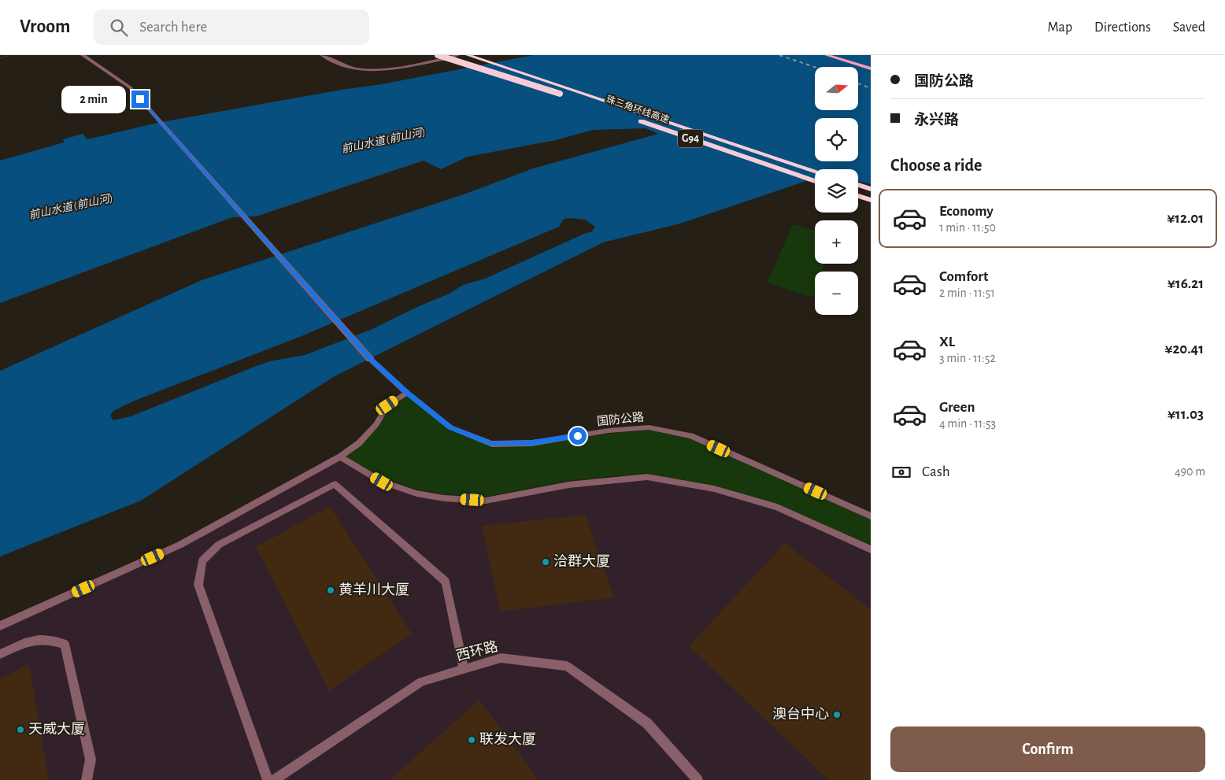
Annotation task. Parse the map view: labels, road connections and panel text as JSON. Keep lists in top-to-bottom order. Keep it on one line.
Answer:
{"streets":{"highway":["珠三角环线高速","G94"],"street":["国防公路"],"lane":["西环路"]},"water":["前山水道 (前山河)"],"places":["洽群大厦","黄羊川大厦","澳台中心","天威大厦","联发大厦"],"north":"right","page":{"header":"Vroom","search":"Search here","nav":["Map","Directions","Saved"],"banner":["国防公路","永兴路"],"map_buttons":["+","−"],"bubble":"2 min","heading":"Choose a ride","list":[{"name":"Economy","note":"1 min · 11:50","value":"¥12.01"},{"name":"Comfort","note":"2 min · 11:51","value":"¥16.21"},{"name":"XL","note":"3 min · 11:52","value":"¥20.41"},{"name":"Green","note":"4 min · 11:53","value":"¥11.03"}],"pay":["Cash","490 m"],"buttons":"Confirm"}}
